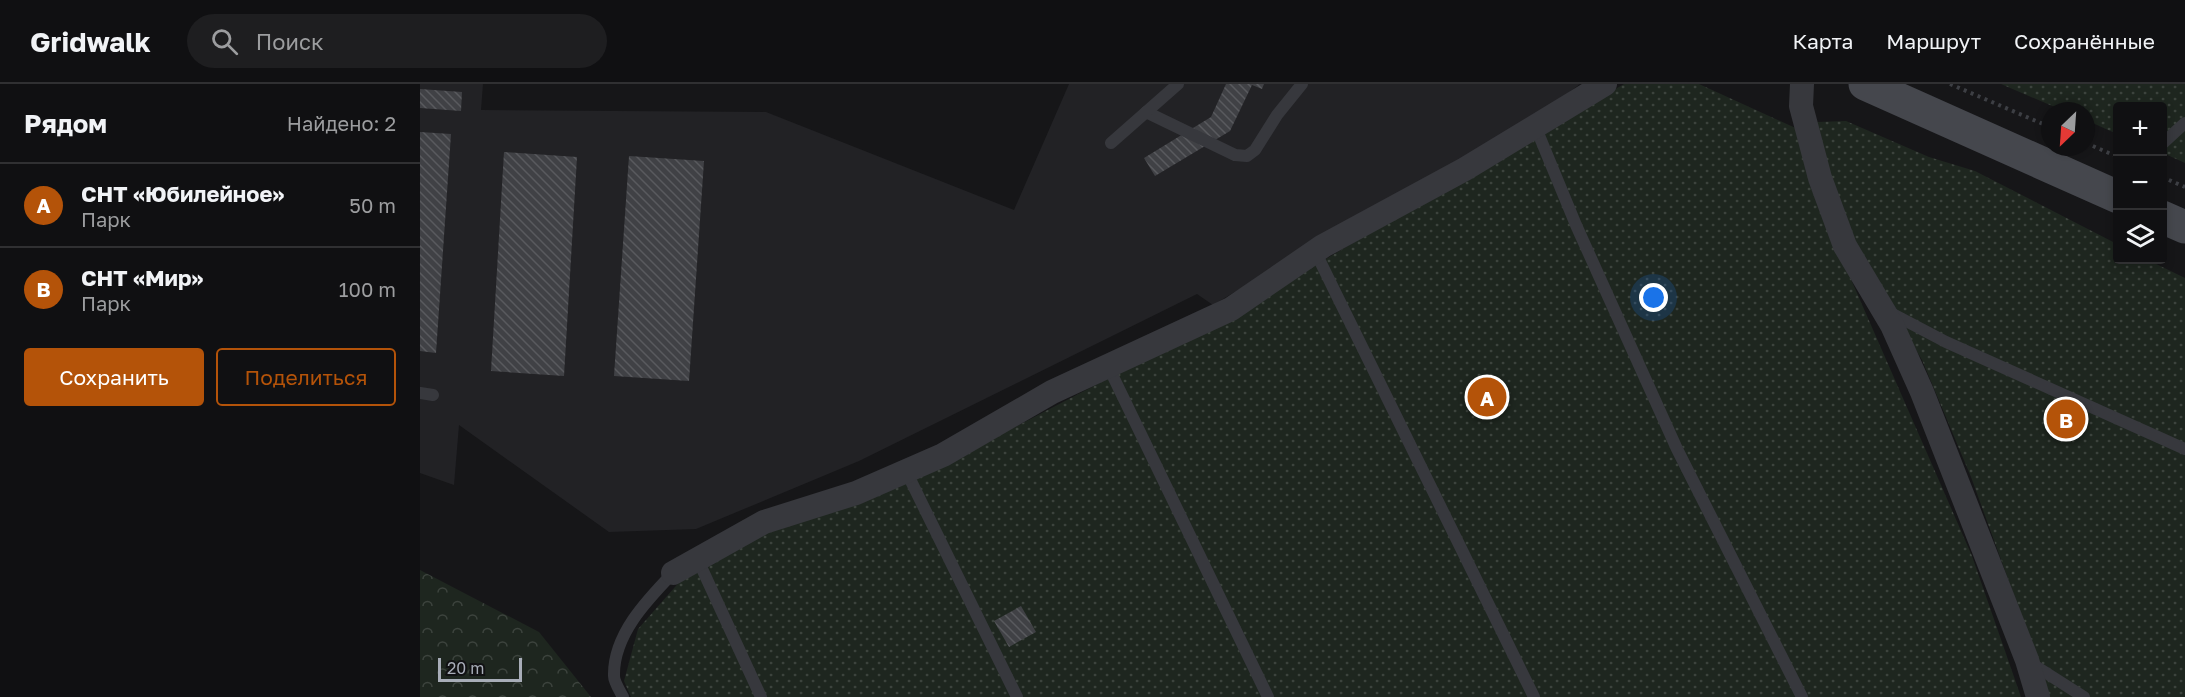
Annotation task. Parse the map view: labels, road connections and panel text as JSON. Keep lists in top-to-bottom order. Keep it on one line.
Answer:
{"scale_bar":"20 m","north":"bottom left","page":{"header":"Gridwalk","search":"Поиск","nav":["Карта","Маршрут","Сохранённые"],"heading":["Рядом","Найдено: 2"],"map_buttons":["+","−"],"list":[{"mark":"A","name":"СНТ «Юбилейное»","note":"Парк","value":"50 m"},{"mark":"B","name":"СНТ «Мир»","note":"Парк","value":"100 m"}],"buttons":["Сохранить","Поделиться"],"pins":["A","B"],"scale":"20 m"}}
